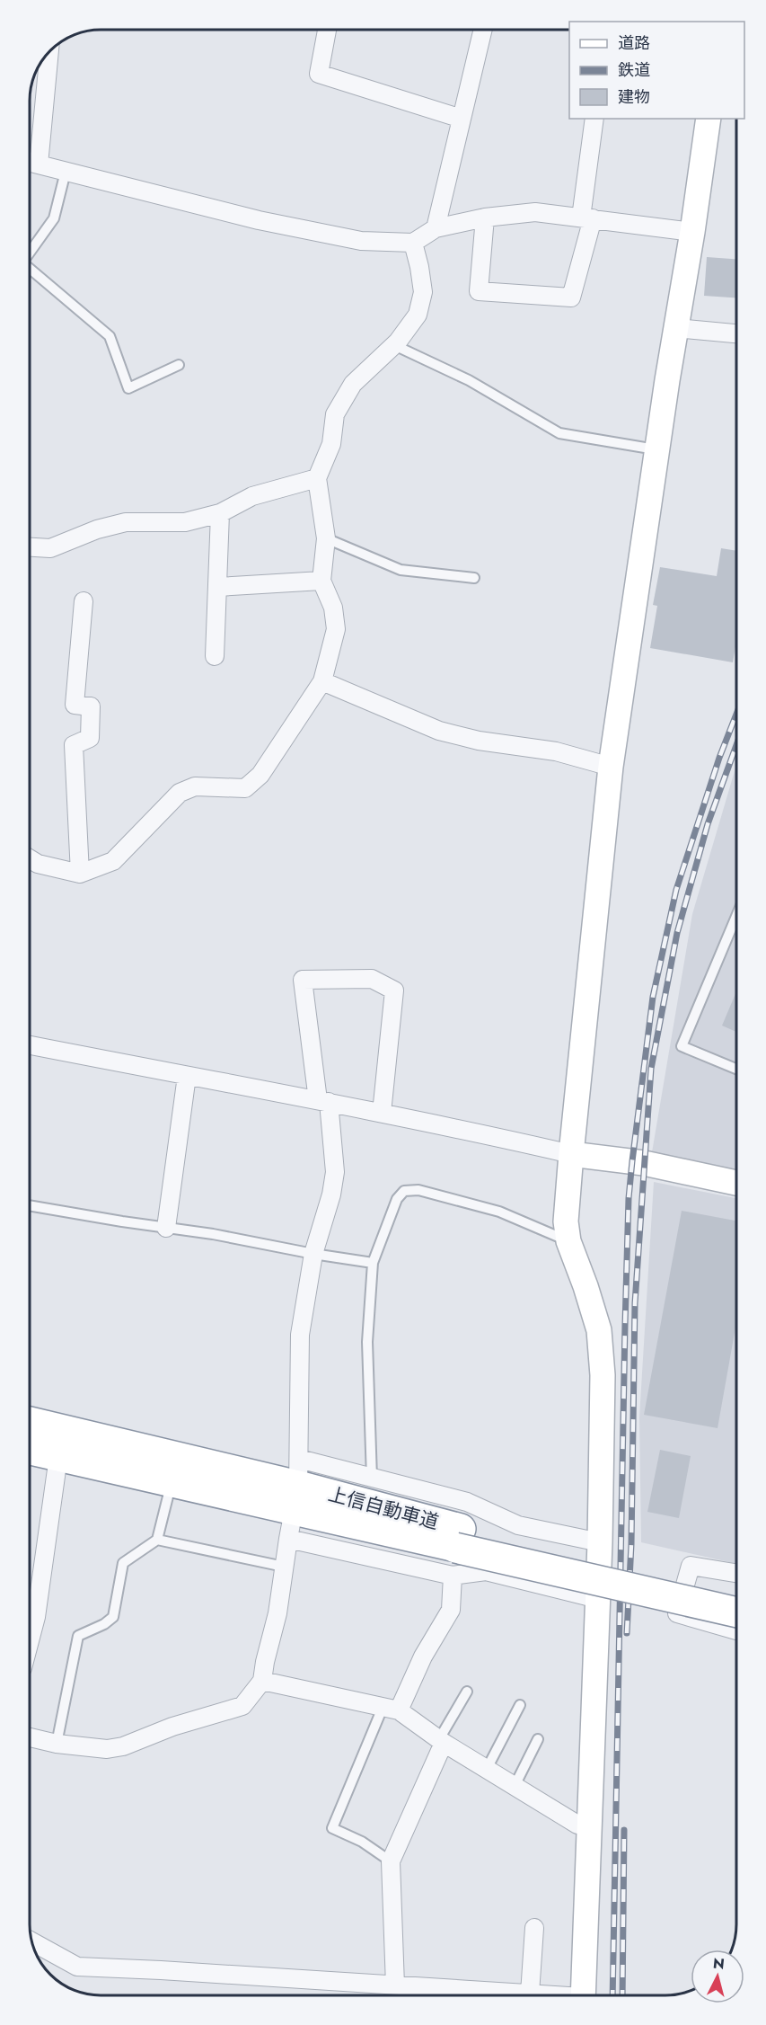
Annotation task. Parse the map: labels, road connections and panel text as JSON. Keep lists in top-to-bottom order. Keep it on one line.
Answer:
{"streets":{"highway":["上信自動車道"]},"legend":["道路","鉄道","建物"],"north":"top"}
